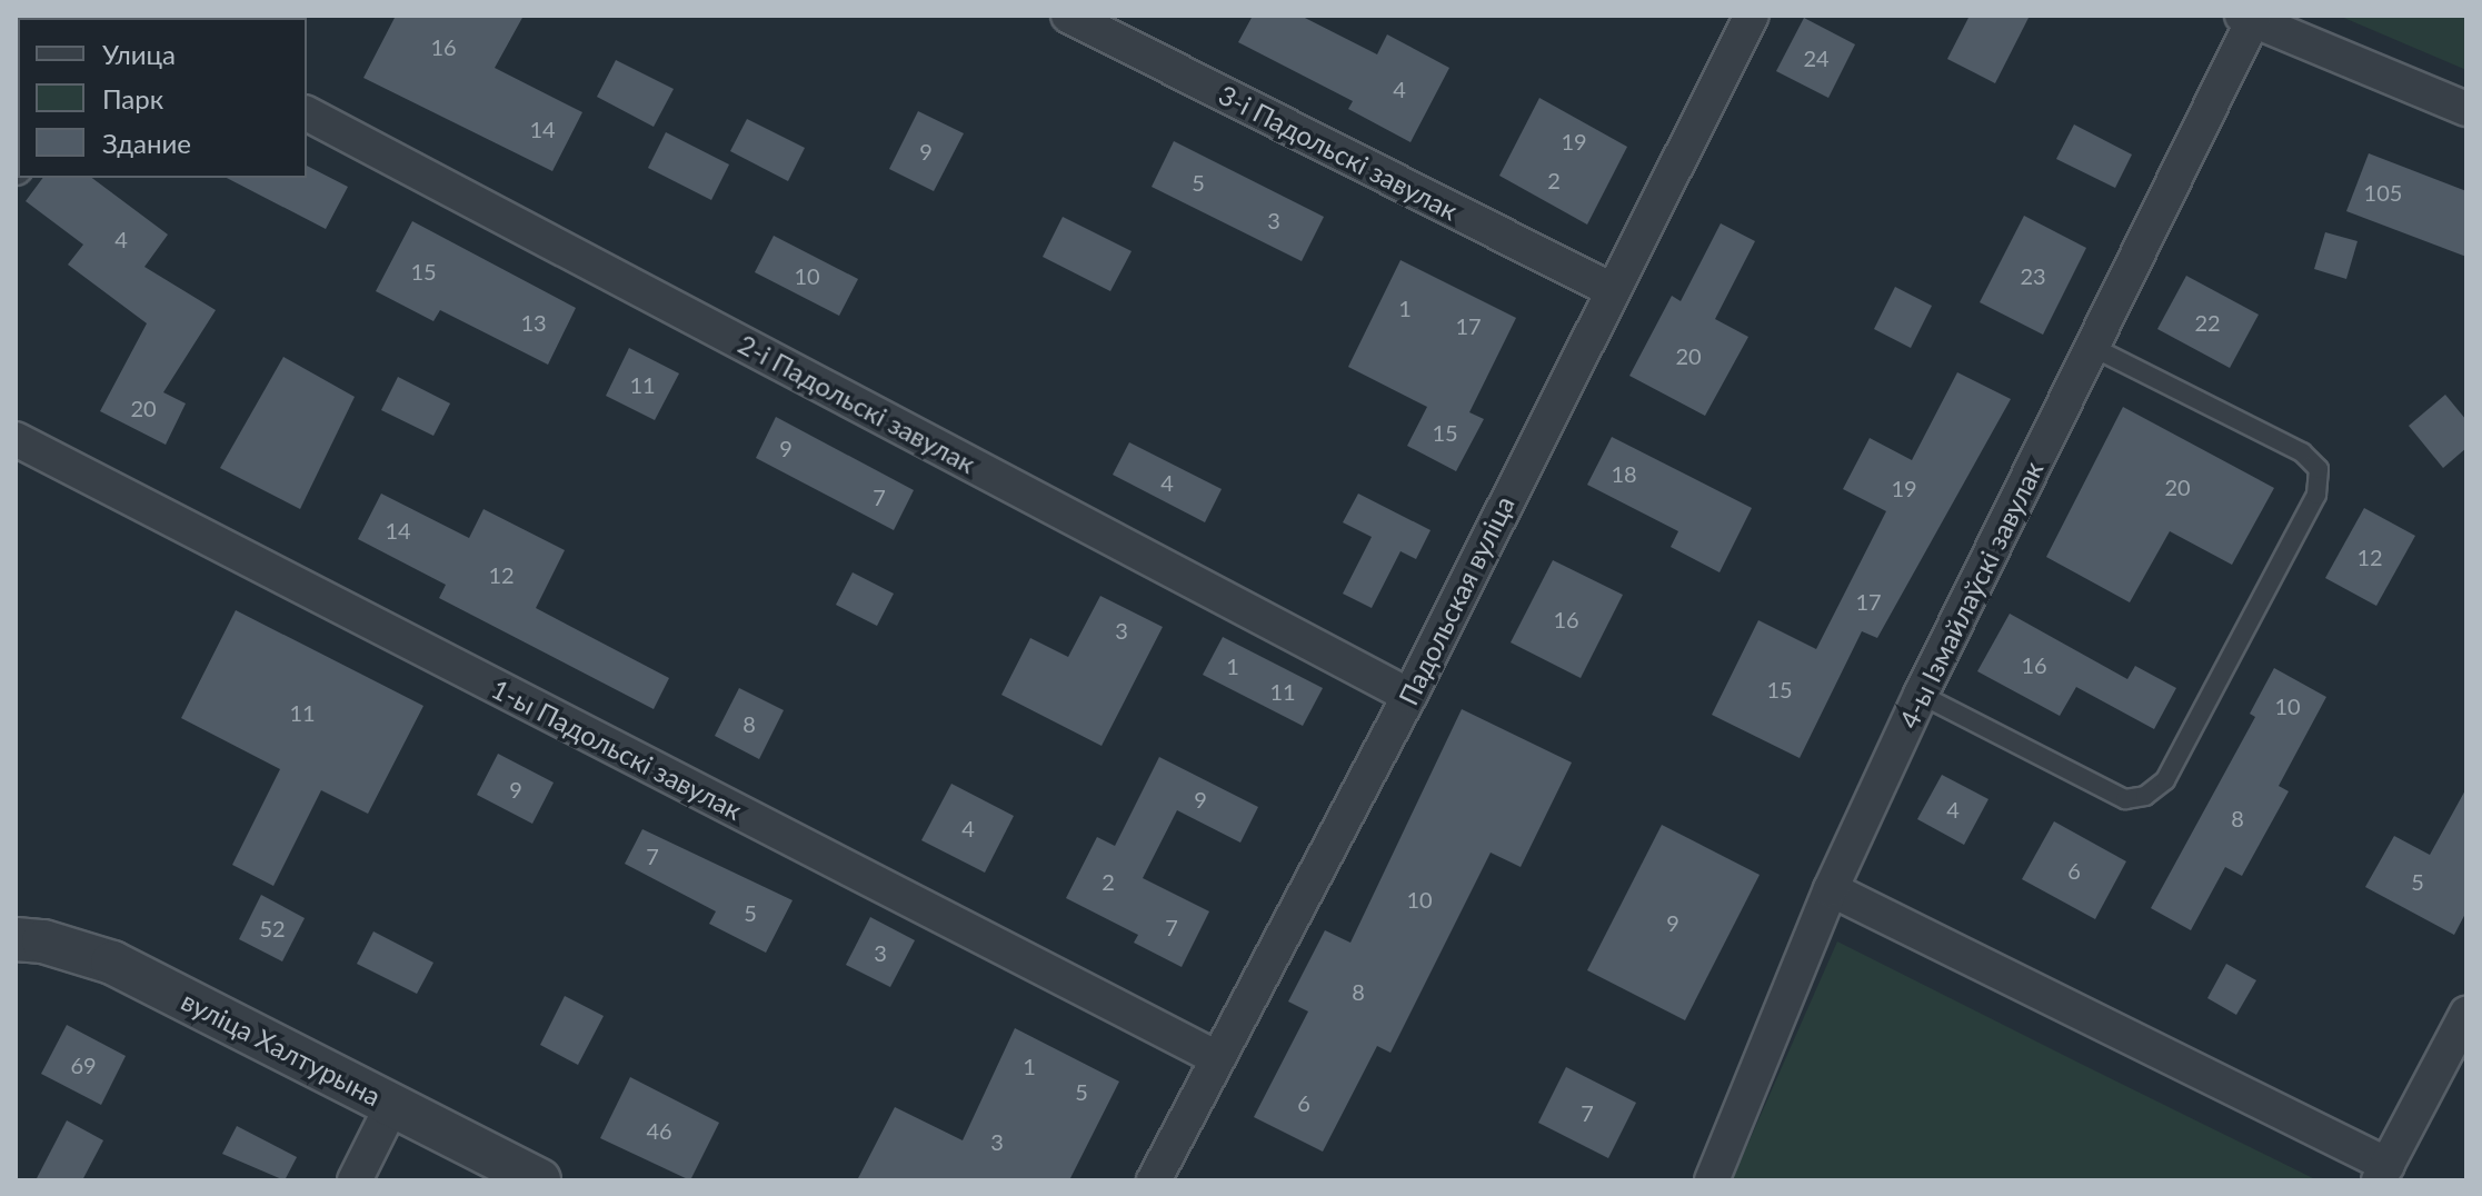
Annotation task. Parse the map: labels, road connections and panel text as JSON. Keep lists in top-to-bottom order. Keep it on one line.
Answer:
{"streets":{"street":["3-і Падольскі завулак","2-і Падольскі завулак","4-ы Ізмайлаўскі завулак","Падольская вуліца","1-ы Падольскі завулак","вуліца Халтурына"]},"crossings":[["3-і Падольскі завулак","Падольская вуліца"],["2-і Падольскі завулак","Падольская вуліца"],["Падольская вуліца","1-ы Падольскі завулак"]],"house_numbers":["16","24","4","14","19","9","2","5","105","3","4","15","10","23","1","13","22","17","20","11","20","15","9","18","4","20","19","7","14","12","12","17","16","3","16","1","15","11","10","11","8","9","9","4","8","4","7","6","2","5","10","5","9","7","52","3","8","69","1","5","6","7","46","3"],"legend":["Улица","Парк","Здание"]}
